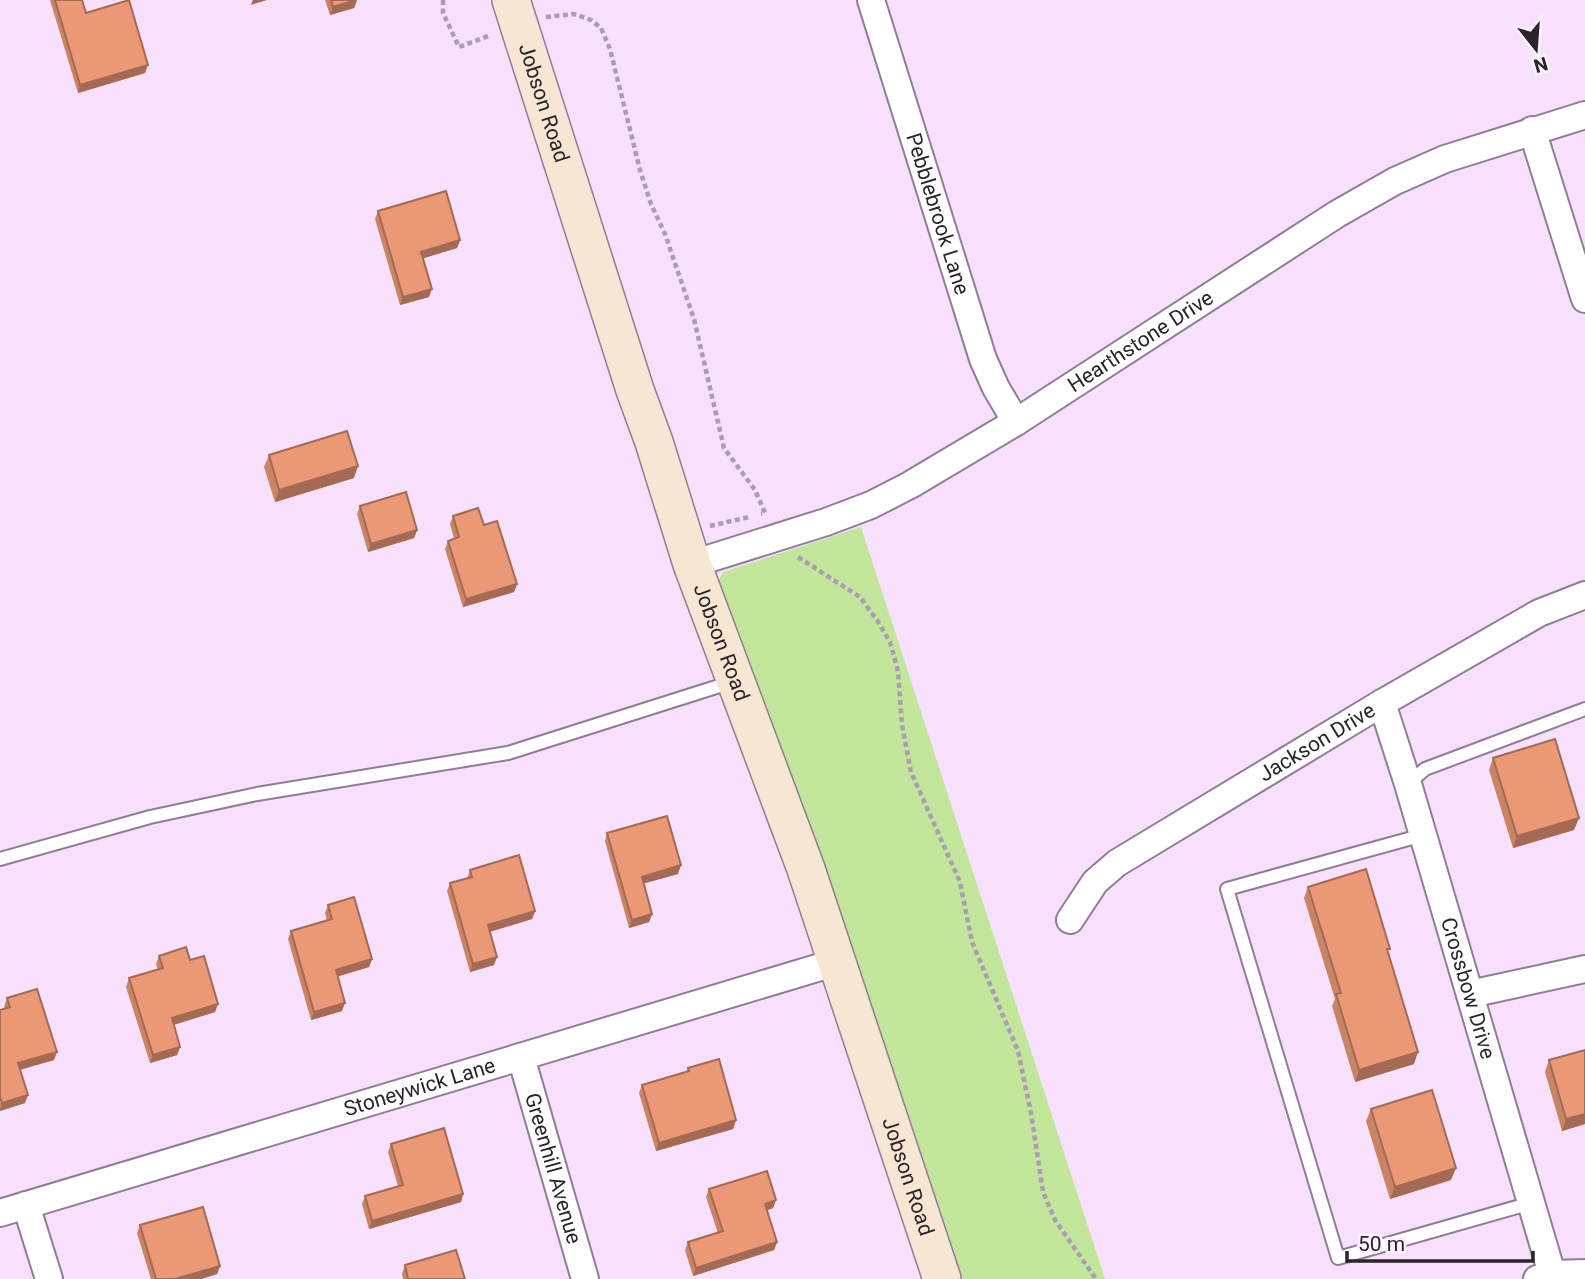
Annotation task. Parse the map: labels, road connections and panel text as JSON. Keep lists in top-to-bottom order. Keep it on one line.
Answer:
{"streets":{"street":["Jobson Road","Pebblebrook Lane","Hearthstone Drive","Jackson Drive","Crossbow Drive","Stoneywick Lane","Greenhill Avenue"]},"crossings":[["Jobson Road","Hearthstone Drive"],["Jobson Road","Stoneywick Lane"],["Pebblebrook Lane","Hearthstone Drive"],["Jackson Drive","Crossbow Drive"],["Stoneywick Lane","Greenhill Avenue"]],"scale_bar":"50 m","north":"bottom"}
